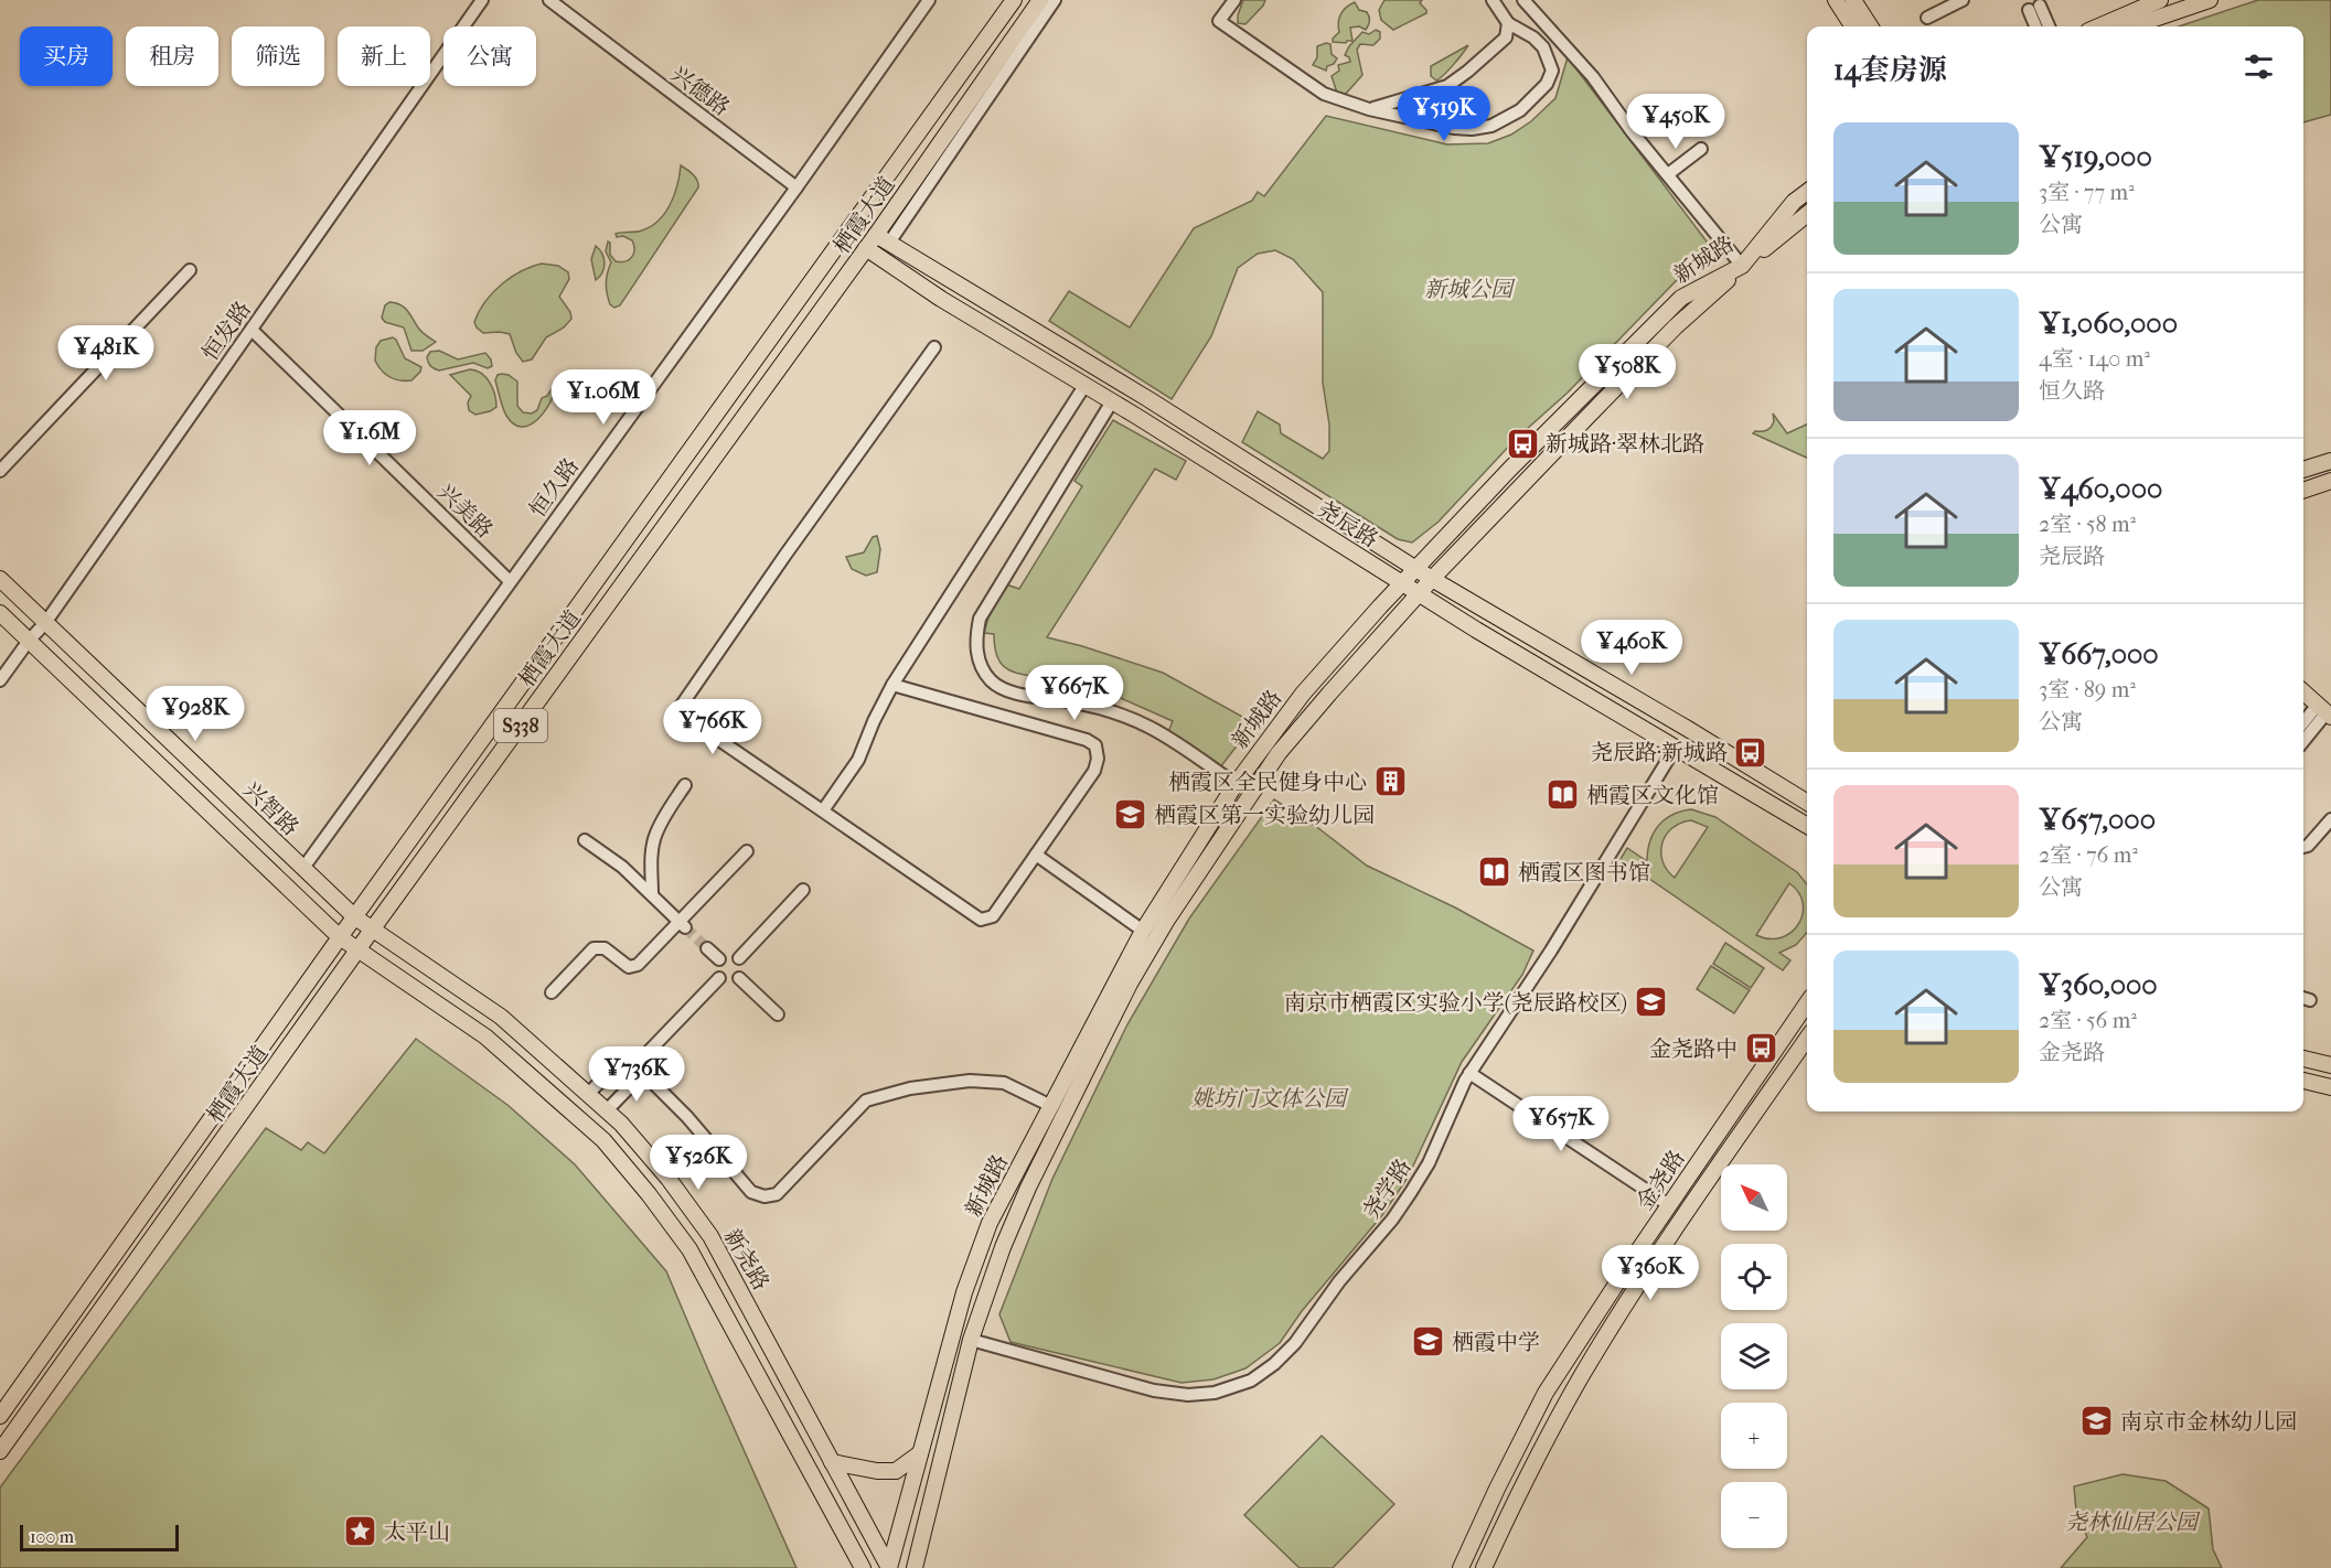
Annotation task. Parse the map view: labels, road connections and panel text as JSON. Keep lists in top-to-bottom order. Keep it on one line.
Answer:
{"streets":{"main road":["栖霞大道","新城路","尧辰路","S338","兴智路","金尧路","新尧路"],"street":["兴德路","恒发路","恒久路","兴美路","尧学路"]},"crossings":[["兴德路","恒久路"],["栖霞大道","尧辰路"],["栖霞大道","兴智路"],["栖霞大道","新尧路"],["新城路","尧辰路"],["新城路","尧学路"],["新城路","新尧路"],["恒发路","兴美路"],["恒发路","兴智路"],["恒久路","兴美路"],["恒久路","兴智路"],["尧辰路","尧学路"],["兴智路","新尧路"]],"parks":["新城公园","姚坊门文体公园","尧林仙居公园"],"places":{"bus stop":["新城路·翠林北路","尧辰路·新城路","金尧路中"],"building":["栖霞区全民健身中心"],"library":["栖霞区文化馆","栖霞区图书馆"],"school or university":["栖霞区第一实验幼儿园","南京市栖霞区实验小学(尧辰路校区)","栖霞中学","南京市金林幼儿园"],"place":["太平山"]},"scale_bar":"100 m","north":"top left","page":{"chip":["买房","租房","筛选","新上","公寓"],"heading":"14套房源","price":["¥519K","¥450K","¥481K","¥508K","¥1.06M","¥1.6M","¥460K","¥667K","¥928K","¥766K","¥736K","¥657K","¥526K","¥360K"],"list":[{"name":"¥519,000","note":"3室 · 77 m² · 公寓"},{"name":"¥1,060,000","note":"4室 · 140 m² · 恒久路"},{"name":"¥460,000","note":"2室 · 58 m² · 尧辰路"},{"name":"¥667,000","note":"3室 · 89 m² · 公寓"},{"name":"¥657,000","note":"2室 · 76 m² · 公寓"},{"name":"¥360,000","note":"2室 · 56 m² · 金尧路"}],"map_buttons":["+","−"],"scale":"100 m"}}
